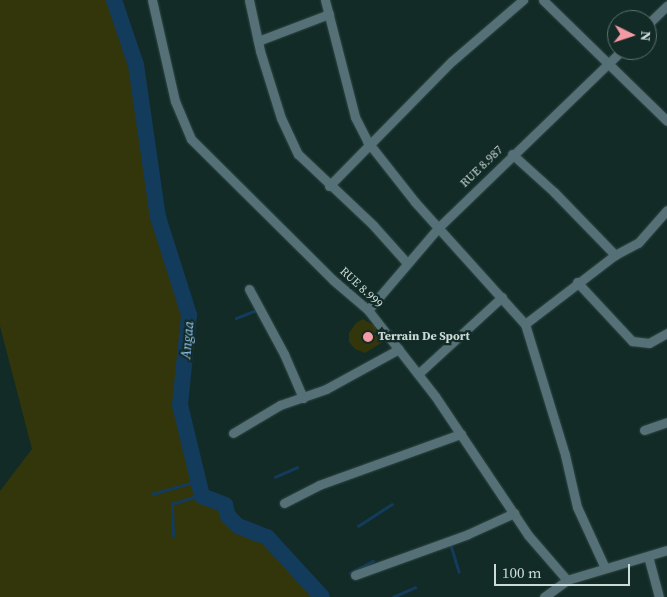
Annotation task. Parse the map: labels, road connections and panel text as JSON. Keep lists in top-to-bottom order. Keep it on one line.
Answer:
{"streets":{"street":["RUE 8.987","RUE 8.999"]},"crossings":[["RUE 8.987","RUE 8.999"]],"water":["Angaa"],"places":["Terrain De Sport"],"scale_bar":"100 m","north":"right"}
